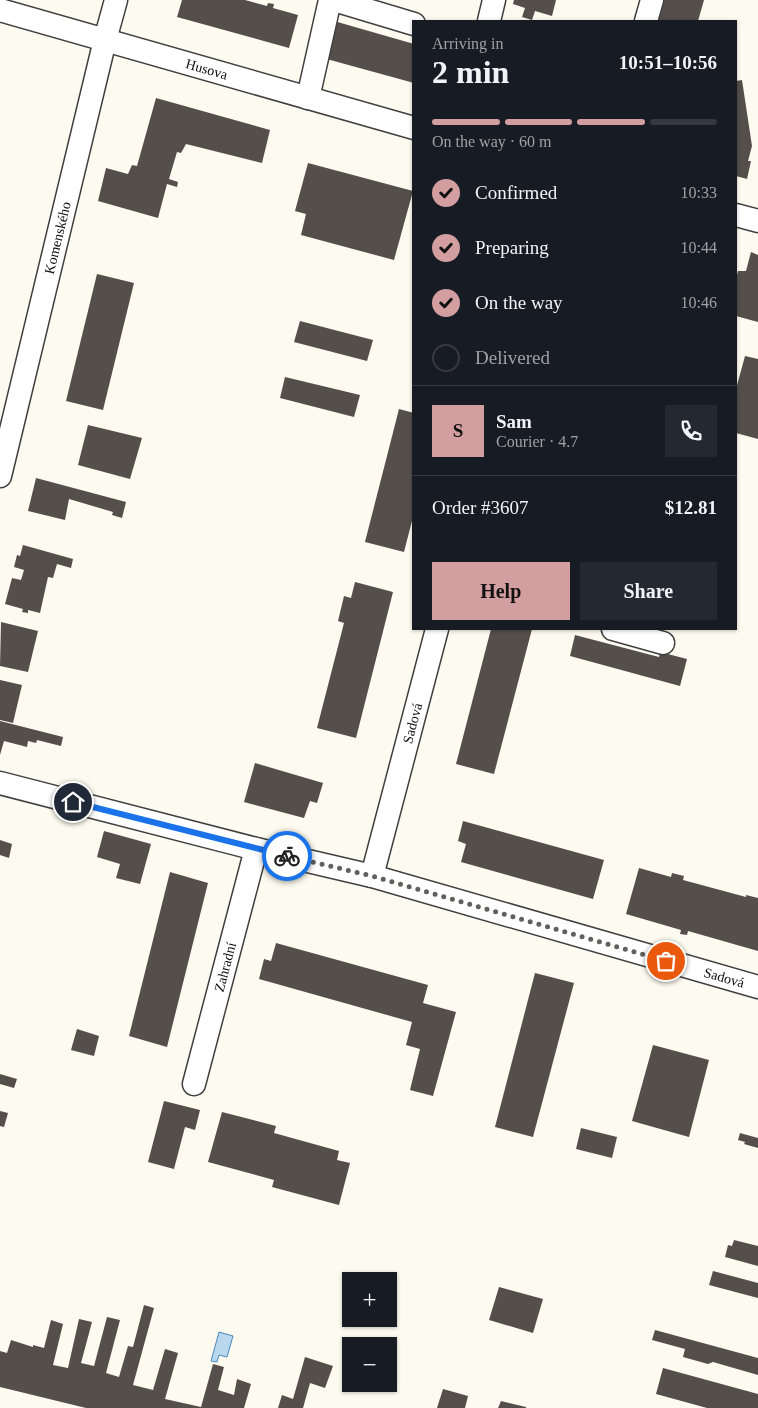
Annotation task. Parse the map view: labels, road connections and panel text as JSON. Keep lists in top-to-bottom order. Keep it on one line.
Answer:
{"streets":{"street":["Husova","Komenského","Sadová","Zahradní"]},"crossings":[["Husova","Komenského"],["Sadová","Zahradní"]],"page":{"heading":["2 min","Arriving in","10:51–10:56"],"panel":["Sam","Courier · 4.7","Order #3607","$12.81"],"bar":"On the way · 60 m","list":[["Confirmed","10:33"],["Preparing","10:44"],["On the way","10:46"],"Delivered"],"round":"S","buttons":["Help","Share"],"map_buttons":["+","−"]}}
